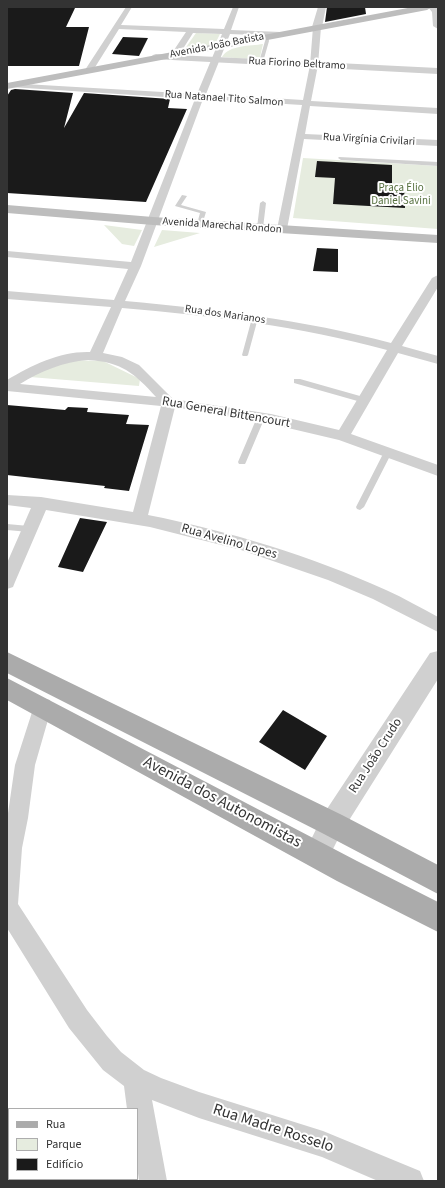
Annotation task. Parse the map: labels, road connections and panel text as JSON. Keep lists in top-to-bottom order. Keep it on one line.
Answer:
{"streets":{"main road":["Avenida João Batista","Avenida Marechal Rondon","Avenida dos Autonomistas"],"street":["Rua Fiorino Beltramo","Rua Natanael Tito Salmon","Rua Virgínia Crivilari","Rua dos Marianos","Rua General Bittencourt","Rua Avelino Lopes","Rua João Crudo","Rua Madre Rosselo"]},"crossings":[["Avenida João Batista","Rua Fiorino Beltramo"],["Avenida João Batista","Rua Natanael Tito Salmon"],["Rua João Crudo","Avenida dos Autonomistas"]],"parks":["Praça Élio Daniel Savini"],"legend":["Rua","Parque","Edifício"]}
